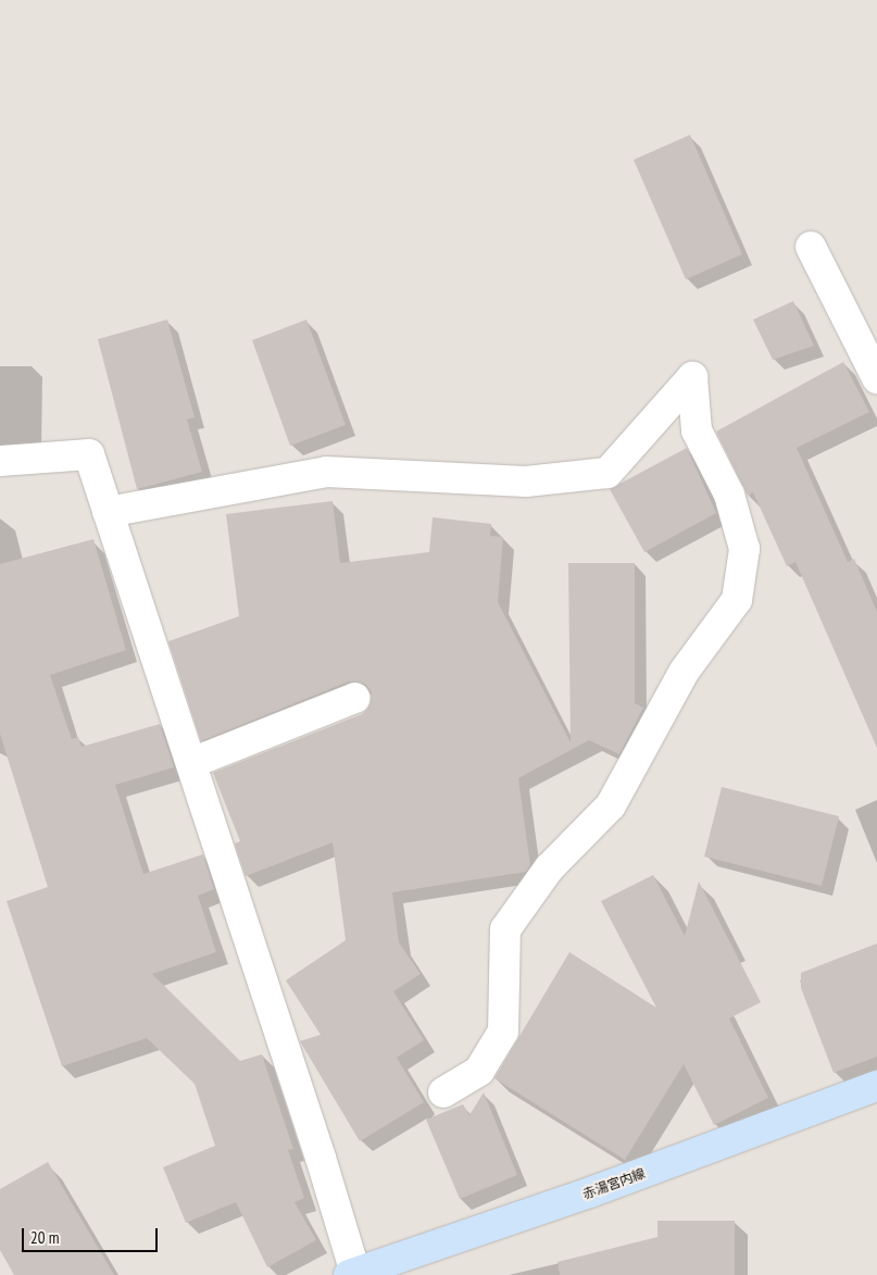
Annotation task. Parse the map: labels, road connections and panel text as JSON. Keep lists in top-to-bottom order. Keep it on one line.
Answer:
{"streets":{"main road":["赤湯宮内線"]},"scale_bar":"20 m"}
